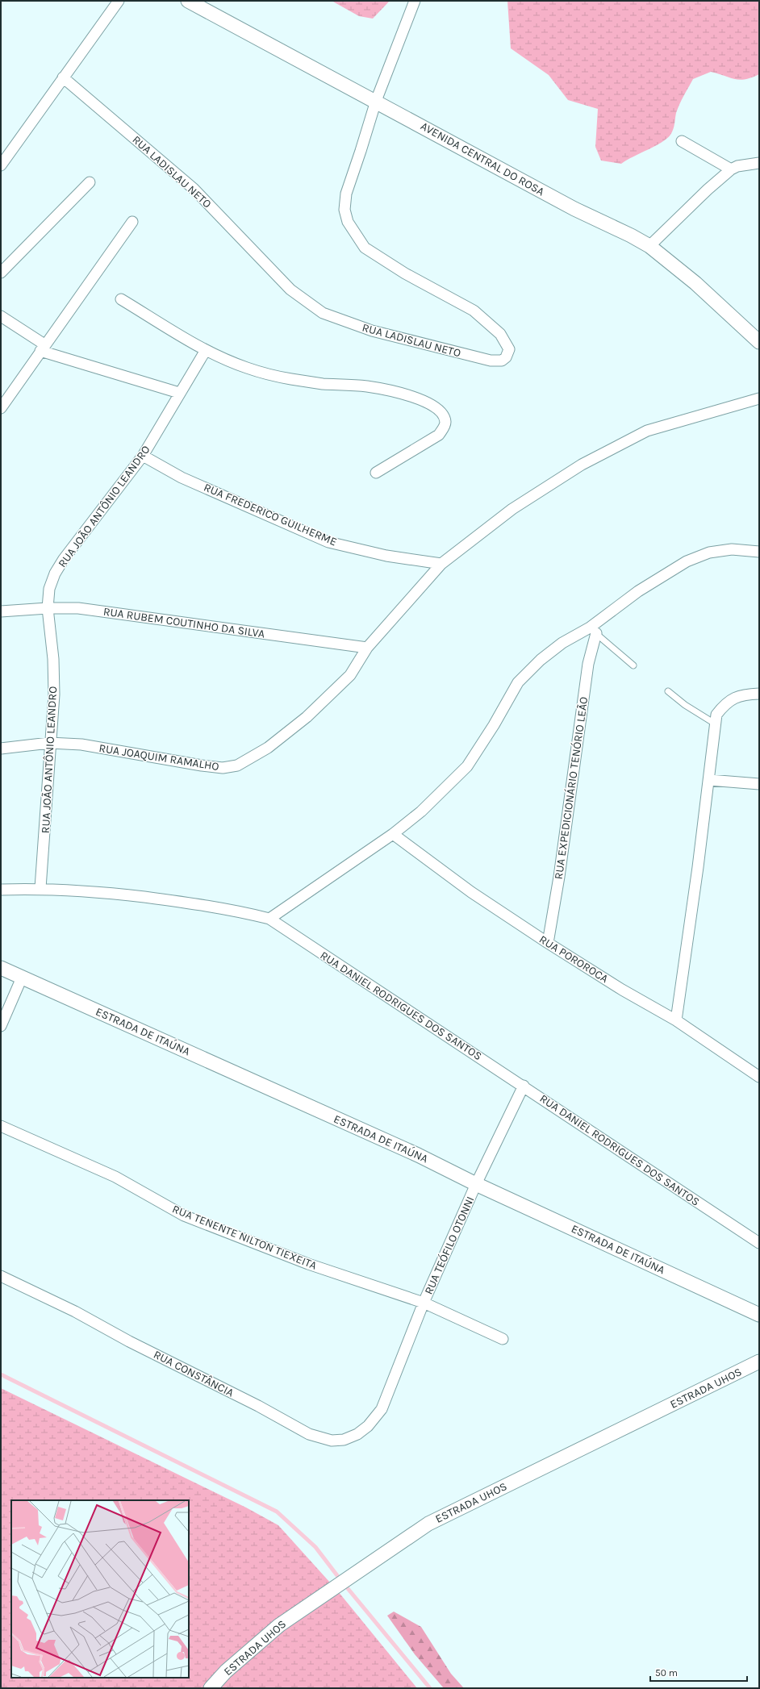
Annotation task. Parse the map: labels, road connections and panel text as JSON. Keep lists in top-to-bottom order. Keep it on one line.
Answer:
{"streets":{"street":["AVENIDA CENTRAL DO ROSA","RUA LADISLAU NETO","RUA JOÃO ANTÔNIO LEANDRO","RUA FREDERICO GUILHERME","RUA RUBEM COUTINHO DA SILVA","RUA JOAQUIM RAMALHO","RUA EXPEDICIONÁRIO TENÓRIO LEÃO","RUA POROROCA","RUA DANIEL RODRIGUES DOS SANTOS","ESTRADA DE ITAÚNA","RUA TENENTE NILTON TIEXEITA","RUA TEÓFILO OTONNI","RUA CONSTÂNCIA","ESTRADA UHOS"]},"crossings":[["AVENIDA CENTRAL DO ROSA","RUA LADISLAU NETO"],["RUA JOÃO ANTÔNIO LEANDRO","RUA FREDERICO GUILHERME"],["RUA JOÃO ANTÔNIO LEANDRO","RUA RUBEM COUTINHO DA SILVA"],["RUA JOÃO ANTÔNIO LEANDRO","RUA JOAQUIM RAMALHO"],["RUA JOÃO ANTÔNIO LEANDRO","RUA DANIEL RODRIGUES DOS SANTOS"],["RUA FREDERICO GUILHERME","RUA JOAQUIM RAMALHO"],["RUA RUBEM COUTINHO DA SILVA","RUA JOAQUIM RAMALHO"],["RUA EXPEDICIONÁRIO TENÓRIO LEÃO","RUA POROROCA"],["RUA DANIEL RODRIGUES DOS SANTOS","RUA TEÓFILO OTONNI"],["ESTRADA DE ITAÚNA","RUA TEÓFILO OTONNI"],["RUA TENENTE NILTON TIEXEITA","RUA TEÓFILO OTONNI"],["RUA TEÓFILO OTONNI","RUA CONSTÂNCIA"]],"scale_bar":"50 m"}
